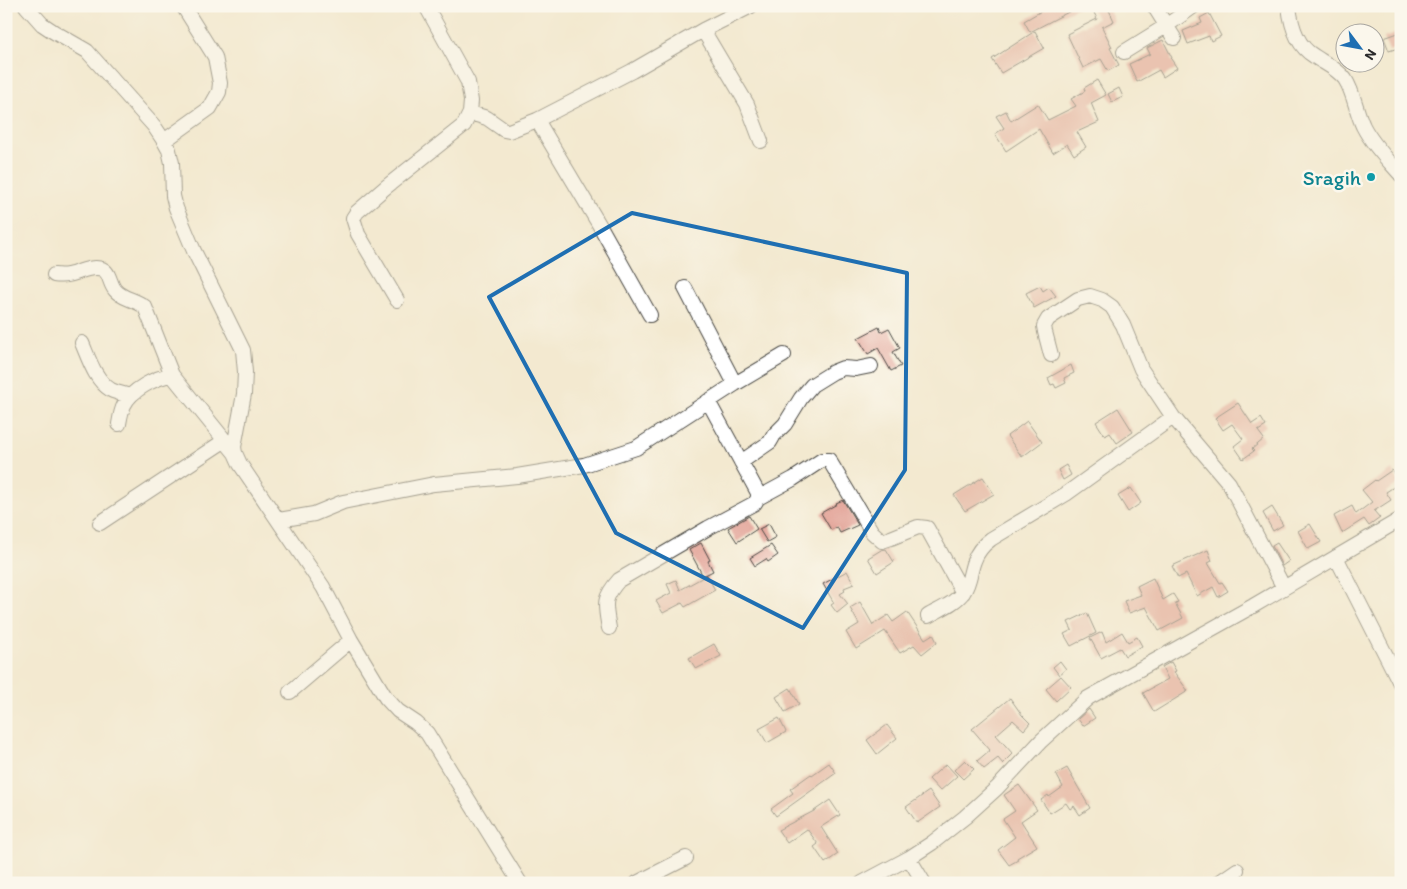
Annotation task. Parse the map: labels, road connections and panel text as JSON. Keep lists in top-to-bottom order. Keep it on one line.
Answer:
{"places":["Sragih"],"north":"bottom right"}
